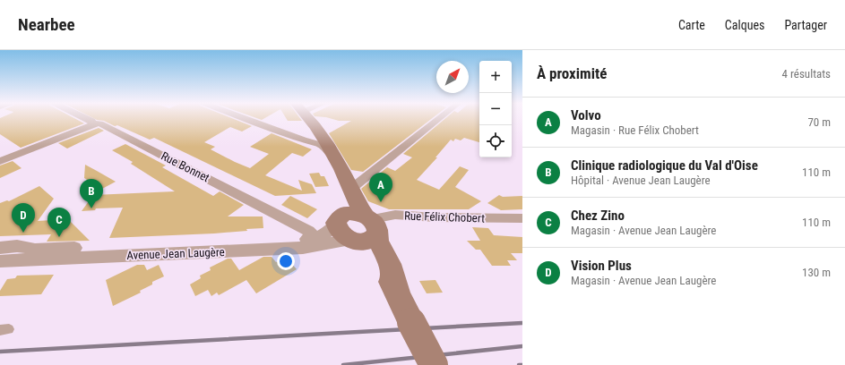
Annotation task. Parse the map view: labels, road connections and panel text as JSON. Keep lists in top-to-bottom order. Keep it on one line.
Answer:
{"streets":{"street":["Rue Bonnet","Rue Félix Chobert","Avenue Jean Laugère"]},"crossings":[["Rue Bonnet","Avenue Jean Laugère"],["Rue Félix Chobert","Avenue Jean Laugère"]],"north":"top right","page":{"header":"Nearbee","nav":["Carte","Calques","Partager"],"heading":["À proximité","4 résultats"],"map_buttons":["+","−"],"list":[{"mark":"A","name":"Volvo","note":"Magasin · Rue Félix Chobert","value":"70 m"},{"mark":"B","name":"Clinique radiologique du Val d'Oise","note":"Hôpital · Avenue Jean Laugère","value":"110 m"},{"mark":"C","name":"Chez Zino","note":"Magasin · Avenue Jean Laugère","value":"110 m"},{"mark":"D","name":"Vision Plus","note":"Magasin · Avenue Jean Laugère","value":"130 m"}],"pins":["A","B","D","C"]}}
